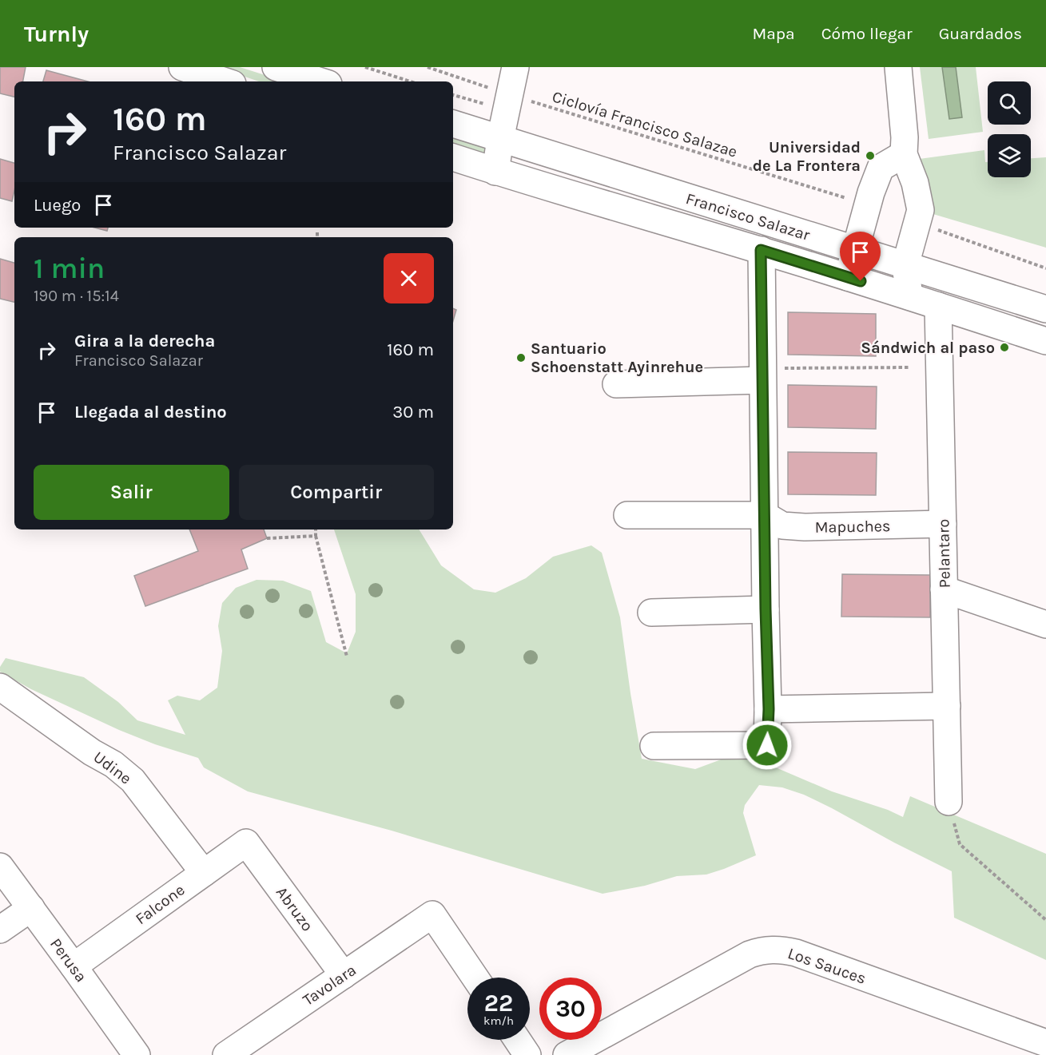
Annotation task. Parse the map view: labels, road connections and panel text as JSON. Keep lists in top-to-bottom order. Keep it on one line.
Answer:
{"streets":{"street":["Francisco Salazar","Mapuches","Pelantaro","Udine","Falcone","Abruzo","Perusa","Los Sauces","Tavolara"],"path":["Ciclovía Francisco Salazae"]},"crossings":[["Francisco Salazar","Pelantaro"],["Mapuches","Pelantaro"],["Udine","Falcone"],["Falcone","Abruzo"],["Falcone","Perusa"],["Abruzo","Tavolara"]],"places":["Universidad de La Frontera","Sándwich al paso","Santuario Schoenstatt Ayinrehue"],"page":{"header":"Turnly","nav":["Mapa","Cómo llegar","Guardados"],"turn":["160 m","Francisco Salazar"],"then":"Luego","heading":["1 min","190 m · 15:14"],"list":[{"name":"Gira a la derecha","note":"Francisco Salazar","value":"160 m"},{"name":"Llegada al destino","value":"30 m"}],"buttons":["Salir","Compartir"],"speed":"22 km/h","limit":"30"}}
